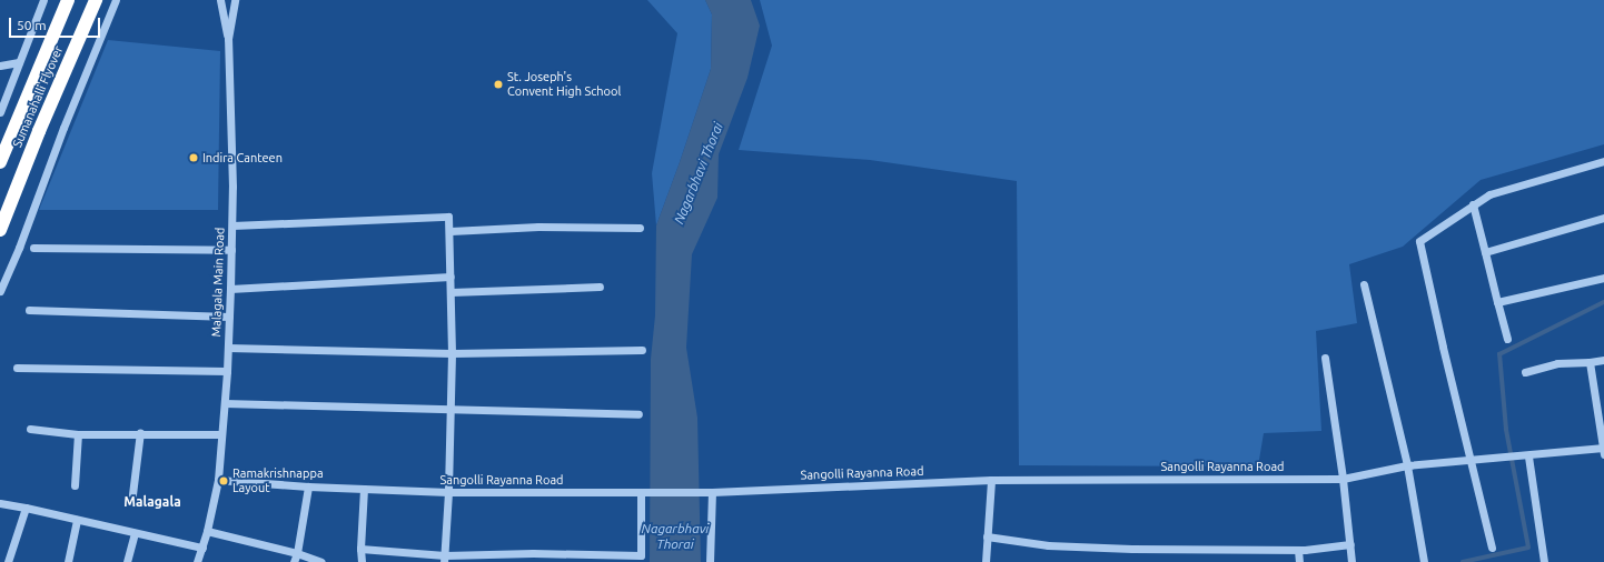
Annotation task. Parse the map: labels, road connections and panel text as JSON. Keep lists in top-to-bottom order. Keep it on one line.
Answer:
{"streets":{"highway":["Sumanahalli Flyover"],"street":["Malagala Main Road","Sangolli Rayanna Road"]},"crossings":[["Malagala Main Road","Sangolli Rayanna Road"]],"districts":["Malagala"],"water":["Nagarbhavi Thorai"],"places":["St. Joseph's Convent High School","Indira Canteen","Ramakrishnappa Layout"],"scale_bar":"50 m"}
